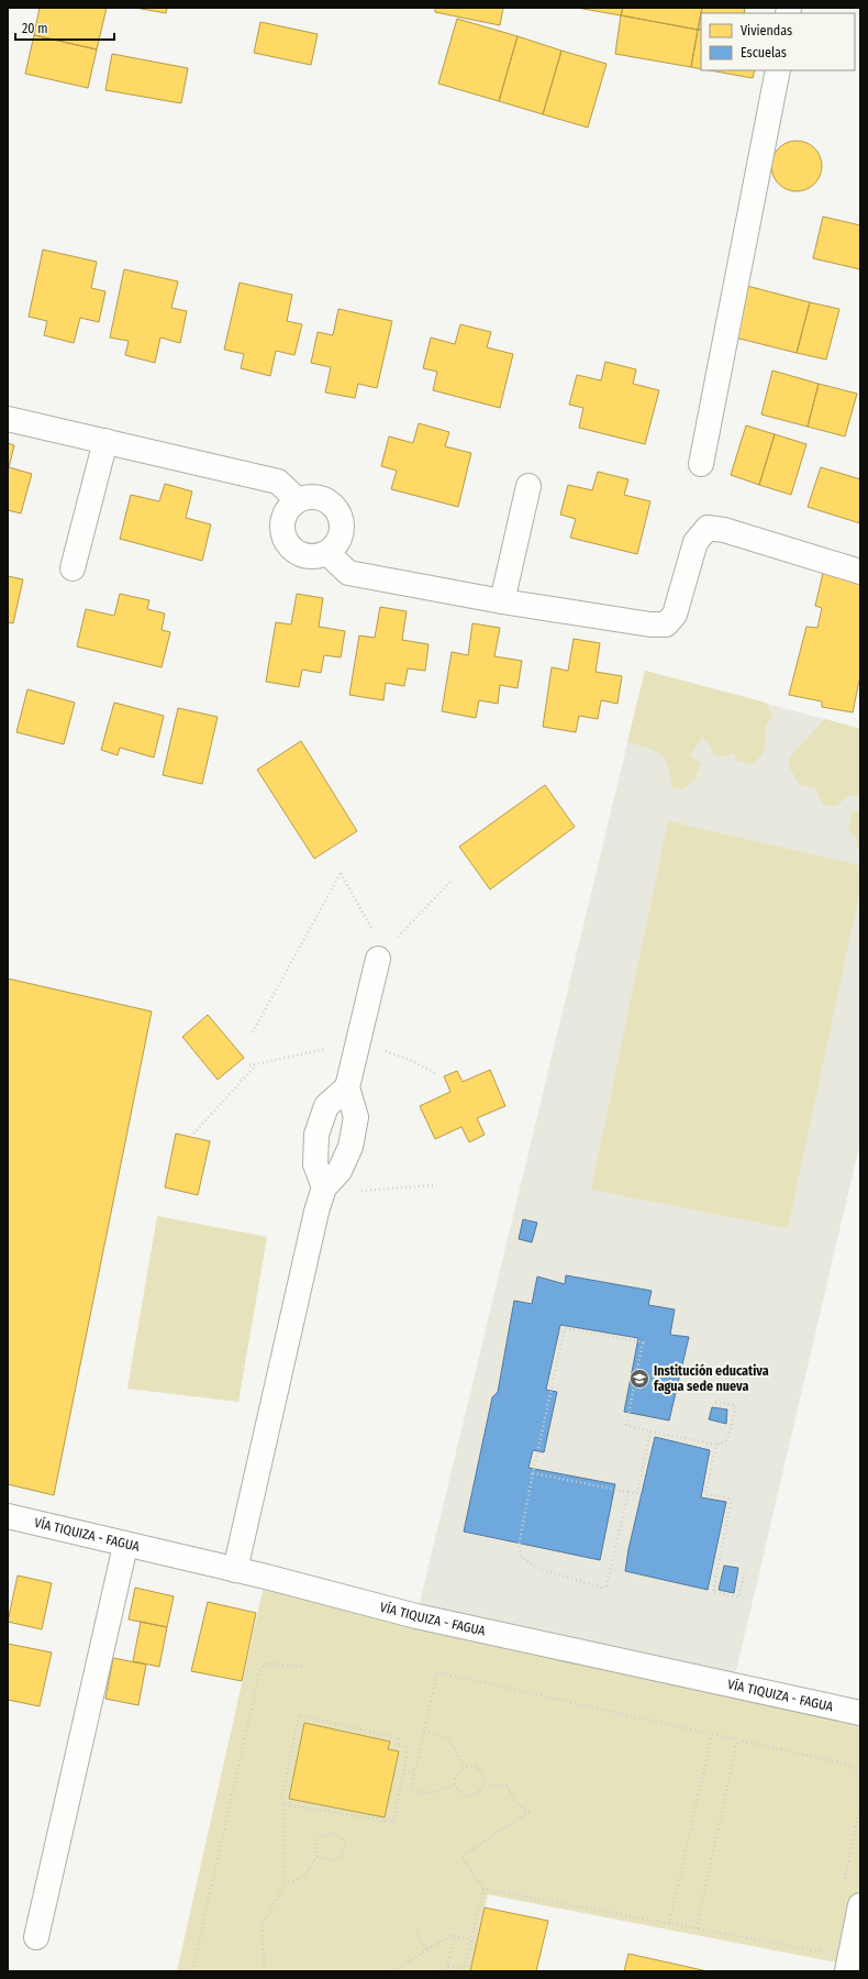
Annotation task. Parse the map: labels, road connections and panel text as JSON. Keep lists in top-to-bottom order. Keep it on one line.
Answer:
{"streets":{"street":["VÍA TIQUIZA - FAGUA"]},"places":{"school or university":["Institución educativa fagua sede nueva"]},"legend":["Viviendas","Escuelas"],"scale_bar":"20 m"}
